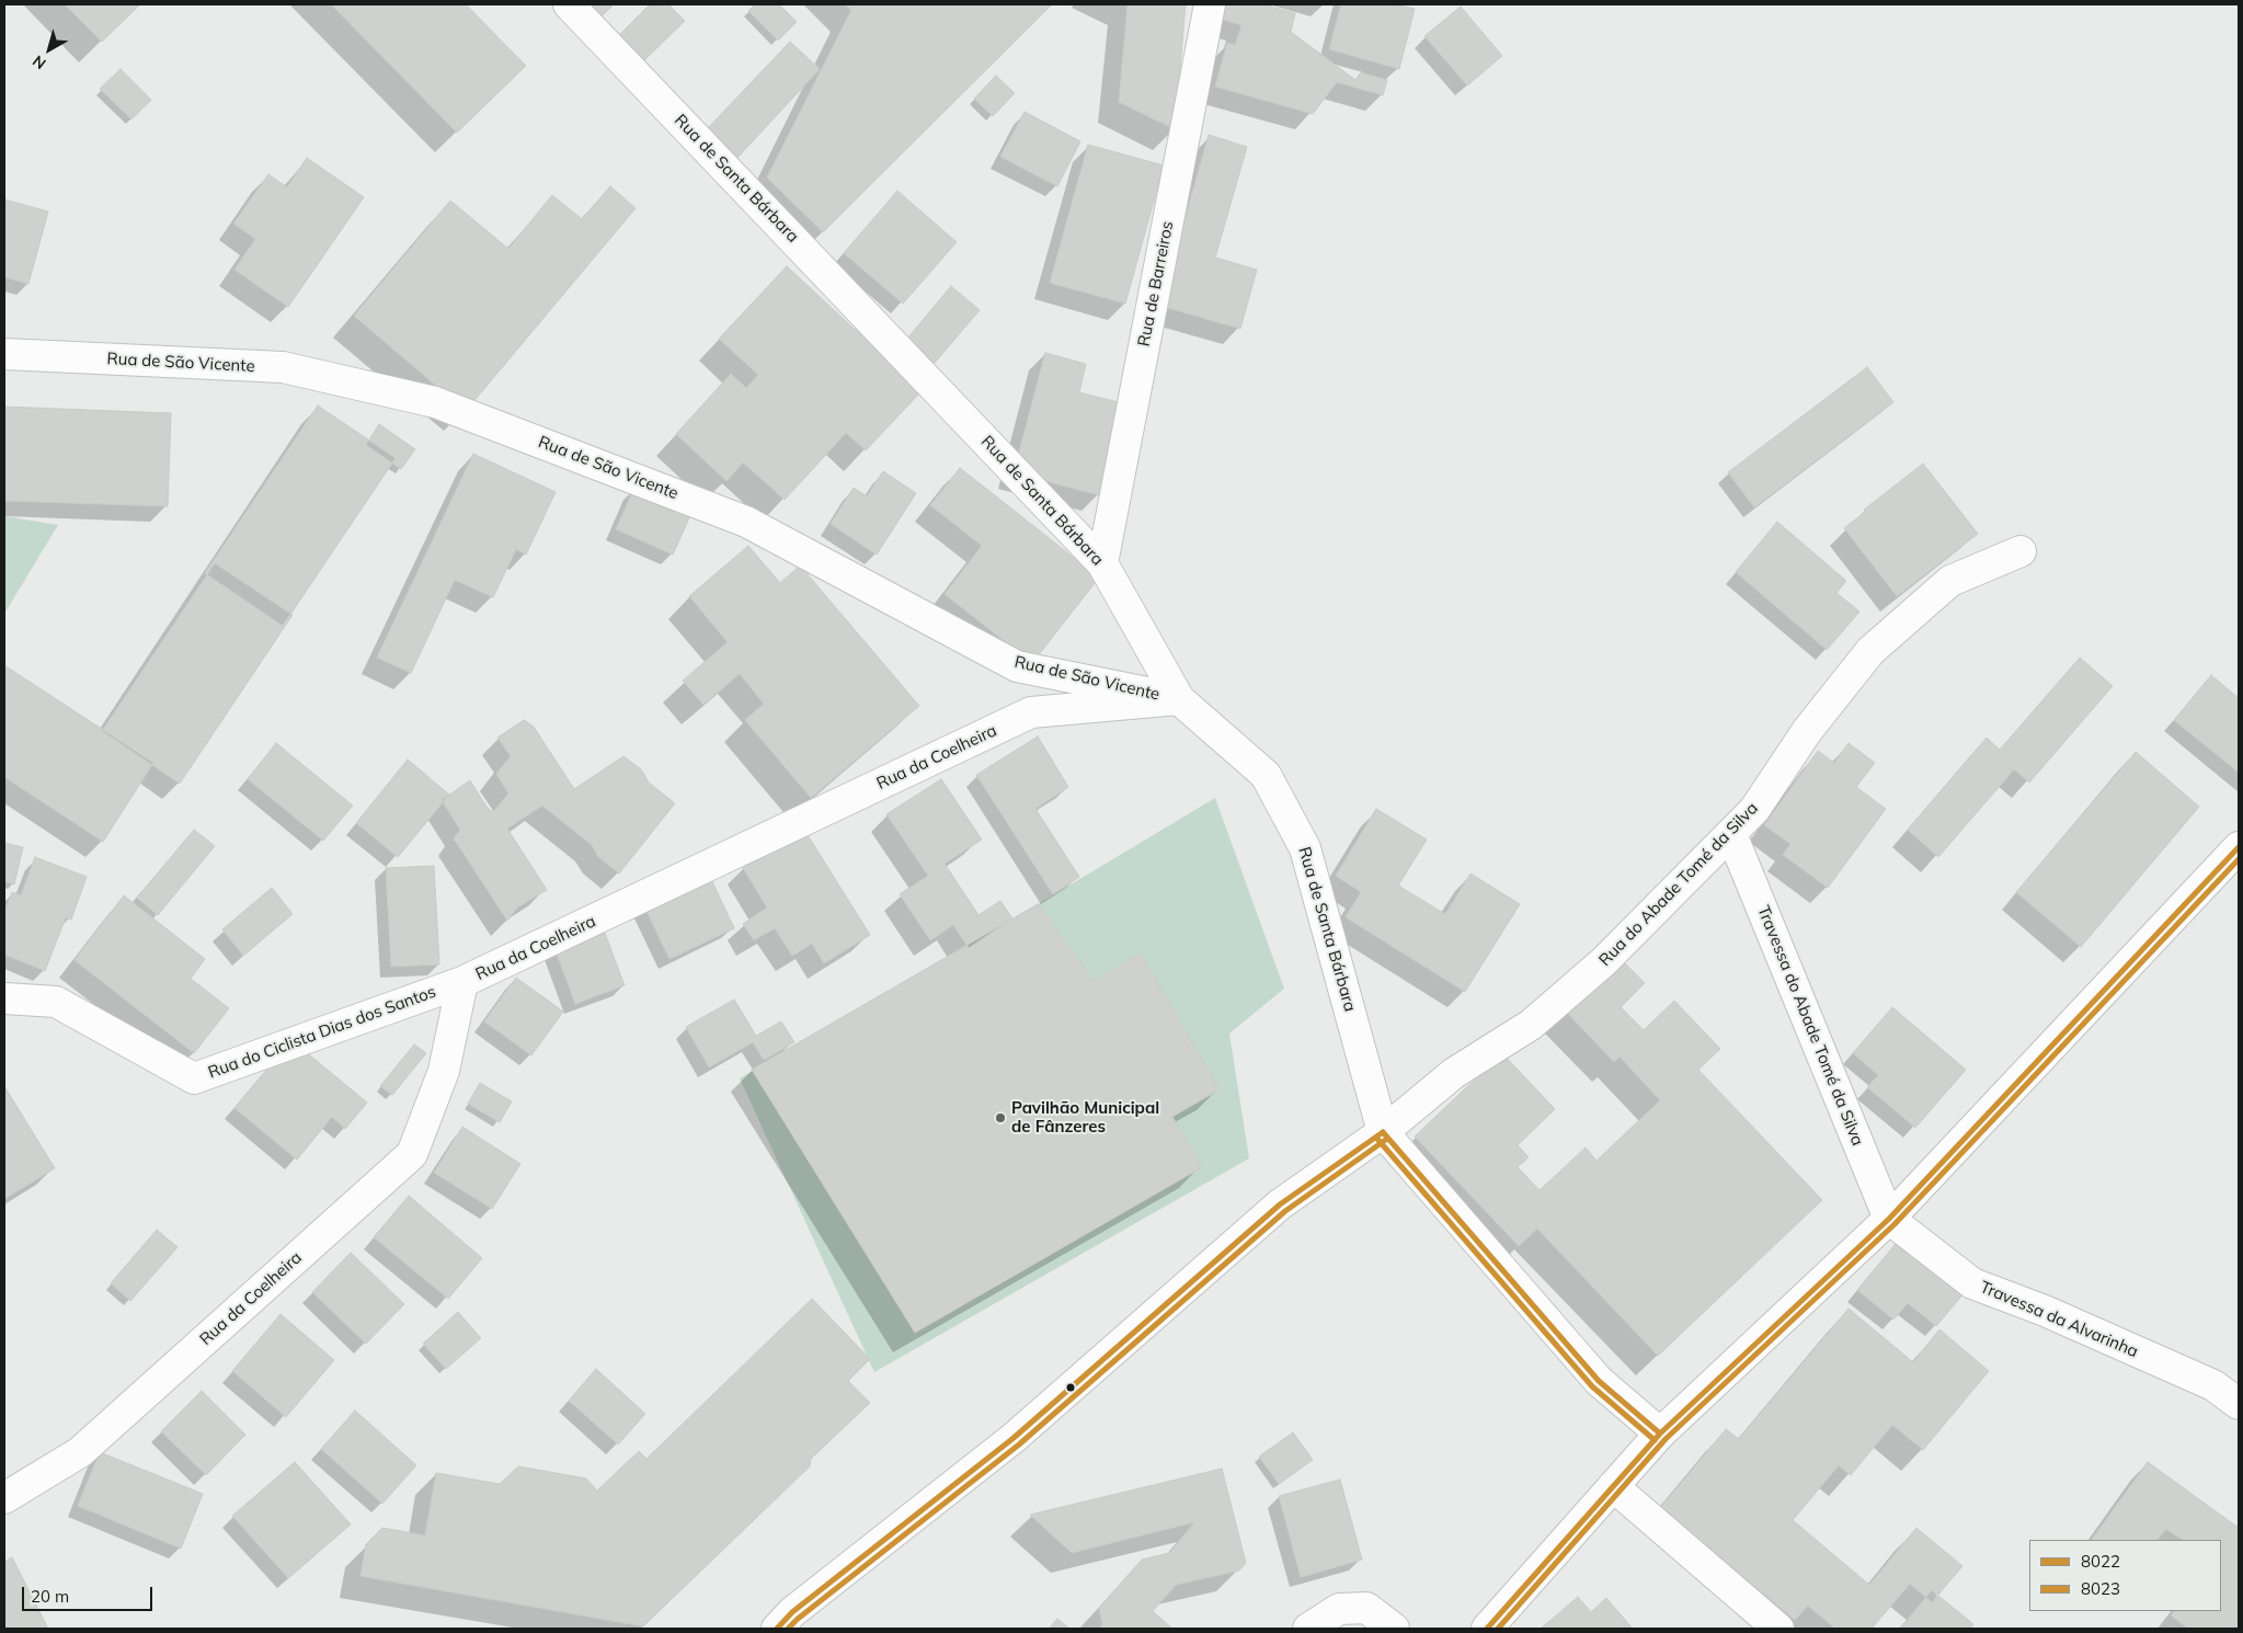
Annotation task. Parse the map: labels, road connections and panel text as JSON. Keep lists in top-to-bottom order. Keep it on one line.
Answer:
{"streets":{"street":["Rua de Santa Bárbara","Rua de Barreiros","Rua de São Vicente","Rua da Coelheira","Rua do Abade Tomé da Silva","Travessa do Abade Tomé da Silva","Rua do Ciclista Dias dos Santos","Travessa da Alvarinha"]},"crossings":[["Rua de Santa Bárbara","Rua de Barreiros"],["Rua de Santa Bárbara","Rua de São Vicente"],["Rua de Santa Bárbara","Rua da Coelheira"],["Rua de Santa Bárbara","Rua do Abade Tomé da Silva"],["Rua de São Vicente","Rua da Coelheira"],["Rua da Coelheira","Rua do Ciclista Dias dos Santos"],["Rua do Abade Tomé da Silva","Travessa do Abade Tomé da Silva"],["Travessa do Abade Tomé da Silva","Travessa da Alvarinha"]],"places":["Pavilhão Municipal de Fânzeres"],"lines":["transit line 8022","transit line 8023"],"legend":["8022","8023"],"scale_bar":"20 m","north":"bottom left"}
